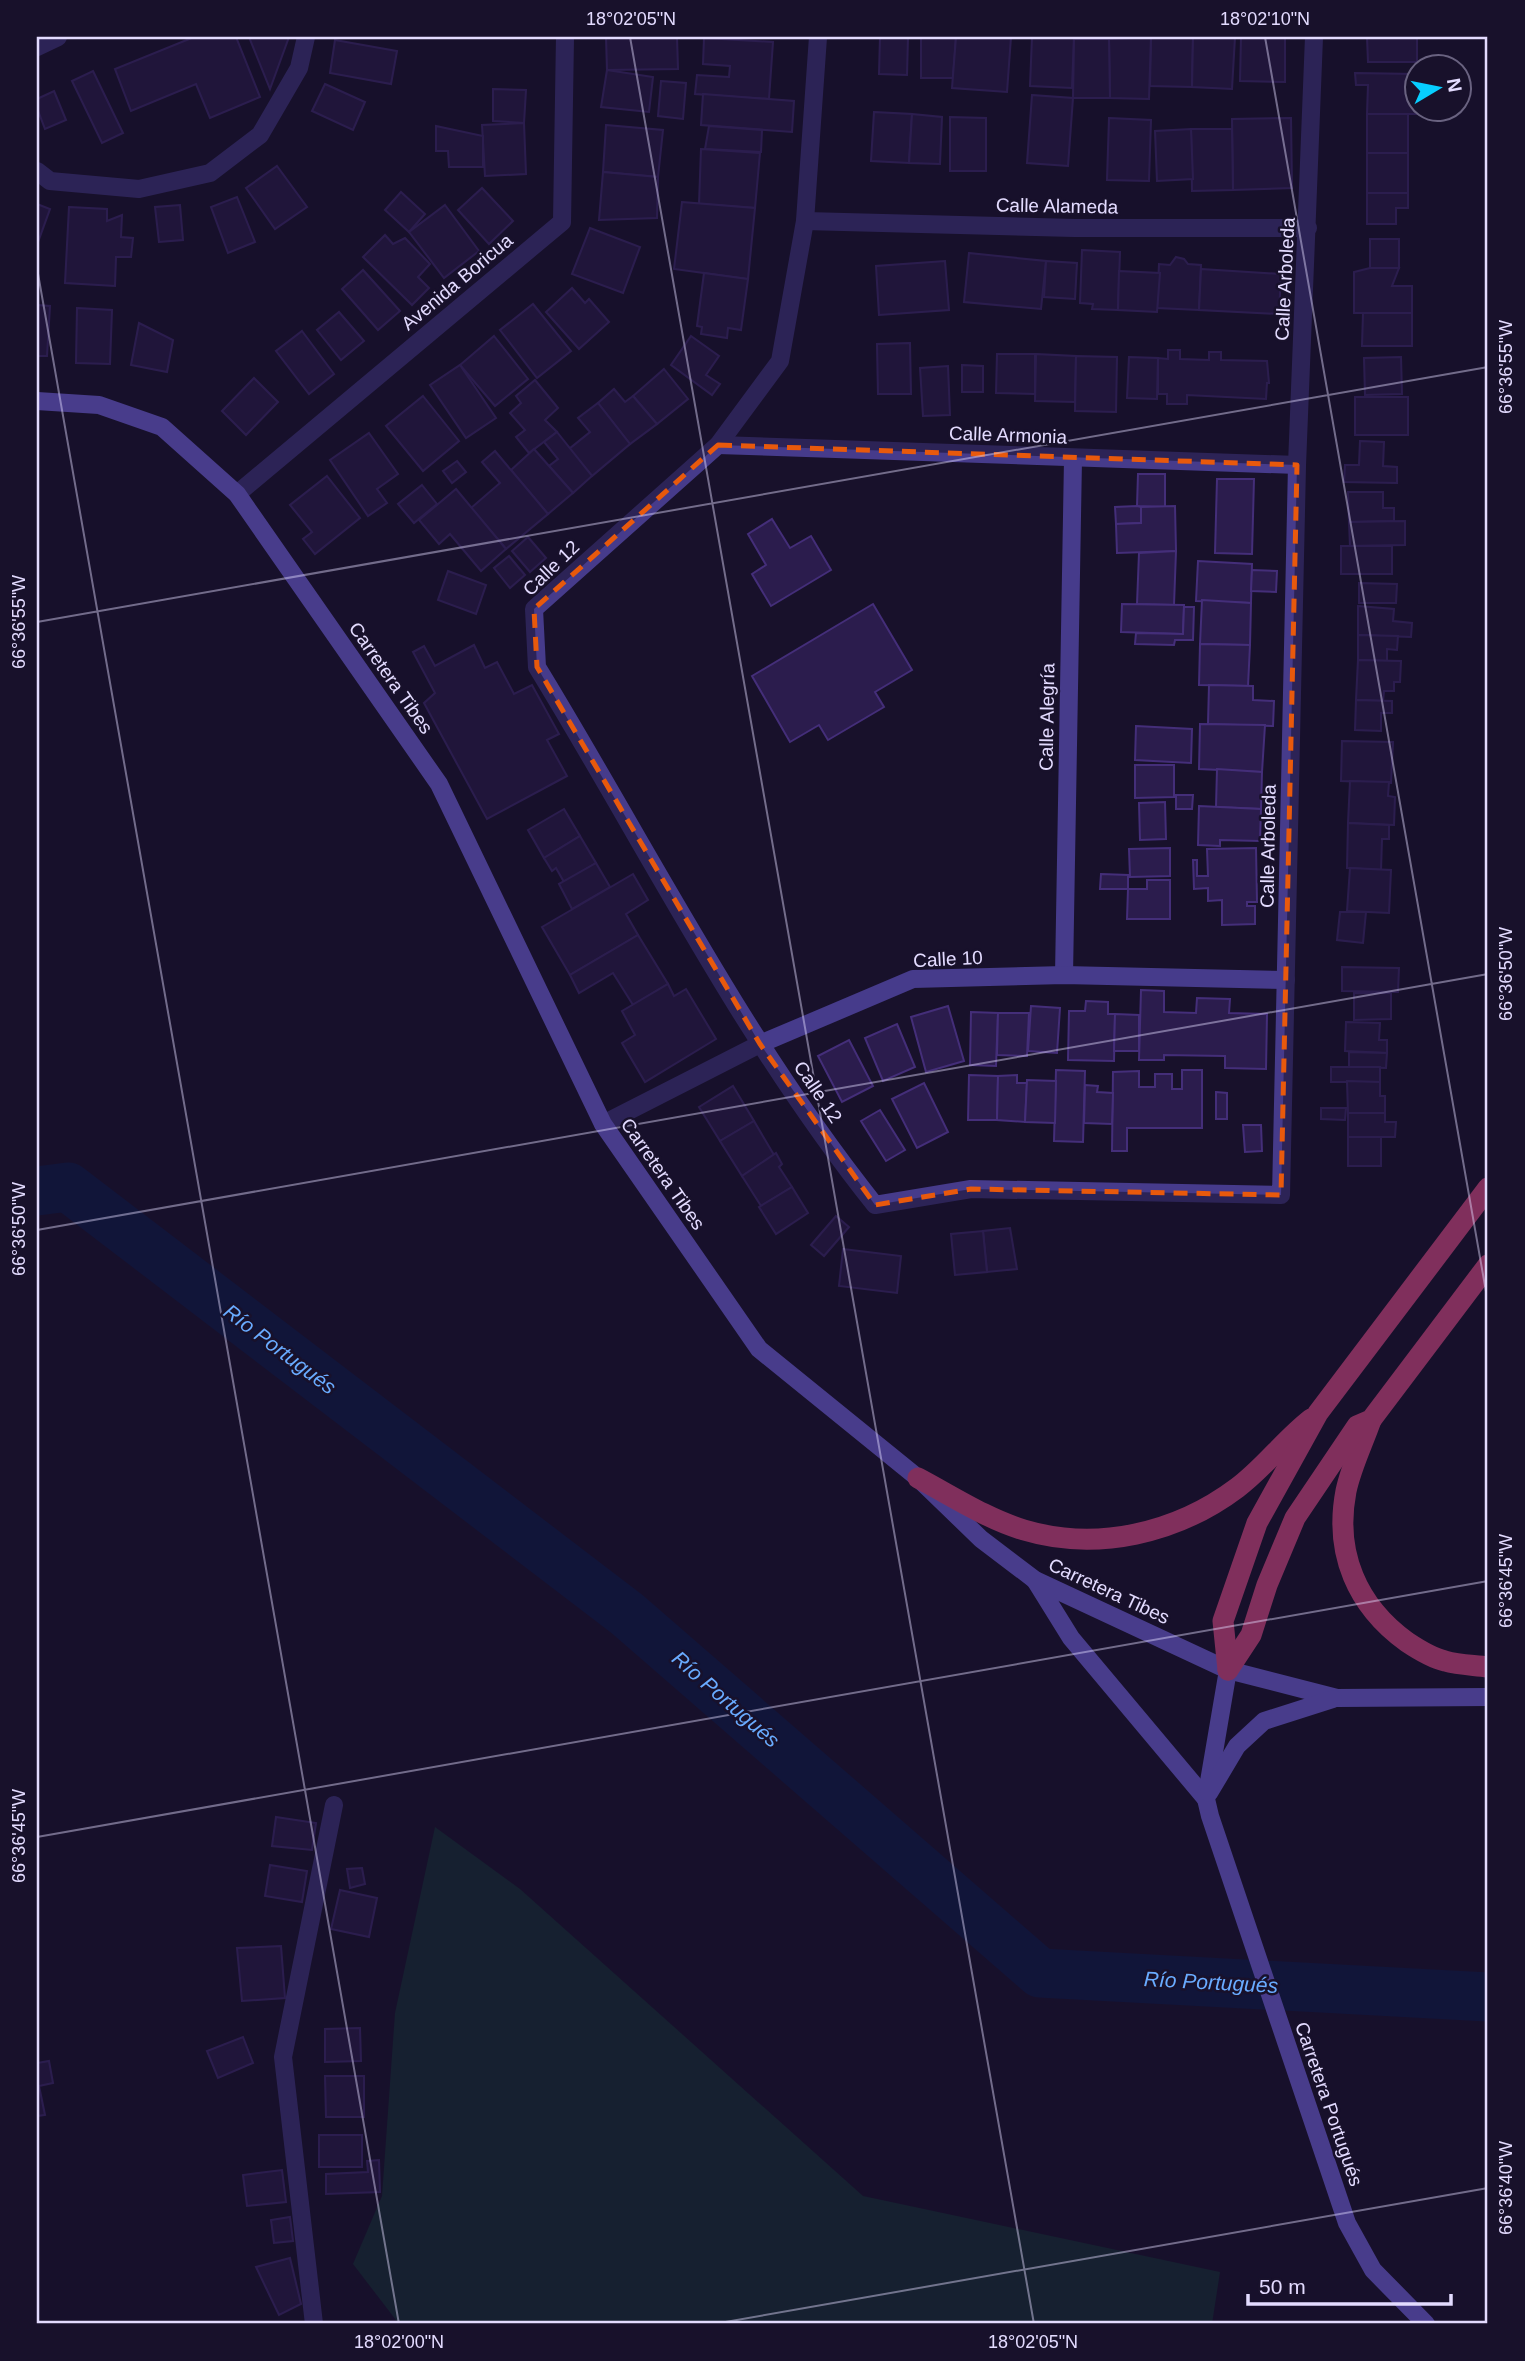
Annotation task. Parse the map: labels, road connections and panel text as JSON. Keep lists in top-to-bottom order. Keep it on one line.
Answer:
{"streets":{"street":["Calle Alameda","Calle Arboleda","Avenida Boricua","Calle Armonia","Calle 12","Carretera Tibes","Calle Alegría","Calle 10","Carretera Portugués"]},"crossings":[["Calle Alameda","Calle Arboleda"],["Calle Alameda","Calle 12"],["Calle Arboleda","Calle Armonia"],["Calle Arboleda","Calle 12"],["Calle Arboleda","Calle 10"],["Avenida Boricua","Carretera Tibes"],["Calle Armonia","Calle 12"],["Calle Armonia","Calle Alegría"],["Calle 12","Calle 10"],["Carretera Tibes","Calle 10"],["Carretera Tibes","Carretera Portugués"],["Calle Alegría","Calle 10"]],"water":["Río Portugués"],"scale_bar":"50 m","north":"right","coordinates":["18°02'05\"N","18°02'10\"N","66°36'55\"W","66°36'50\"W","66°36'45\"W","66°36'40\"W","18°02'00\"N"]}
